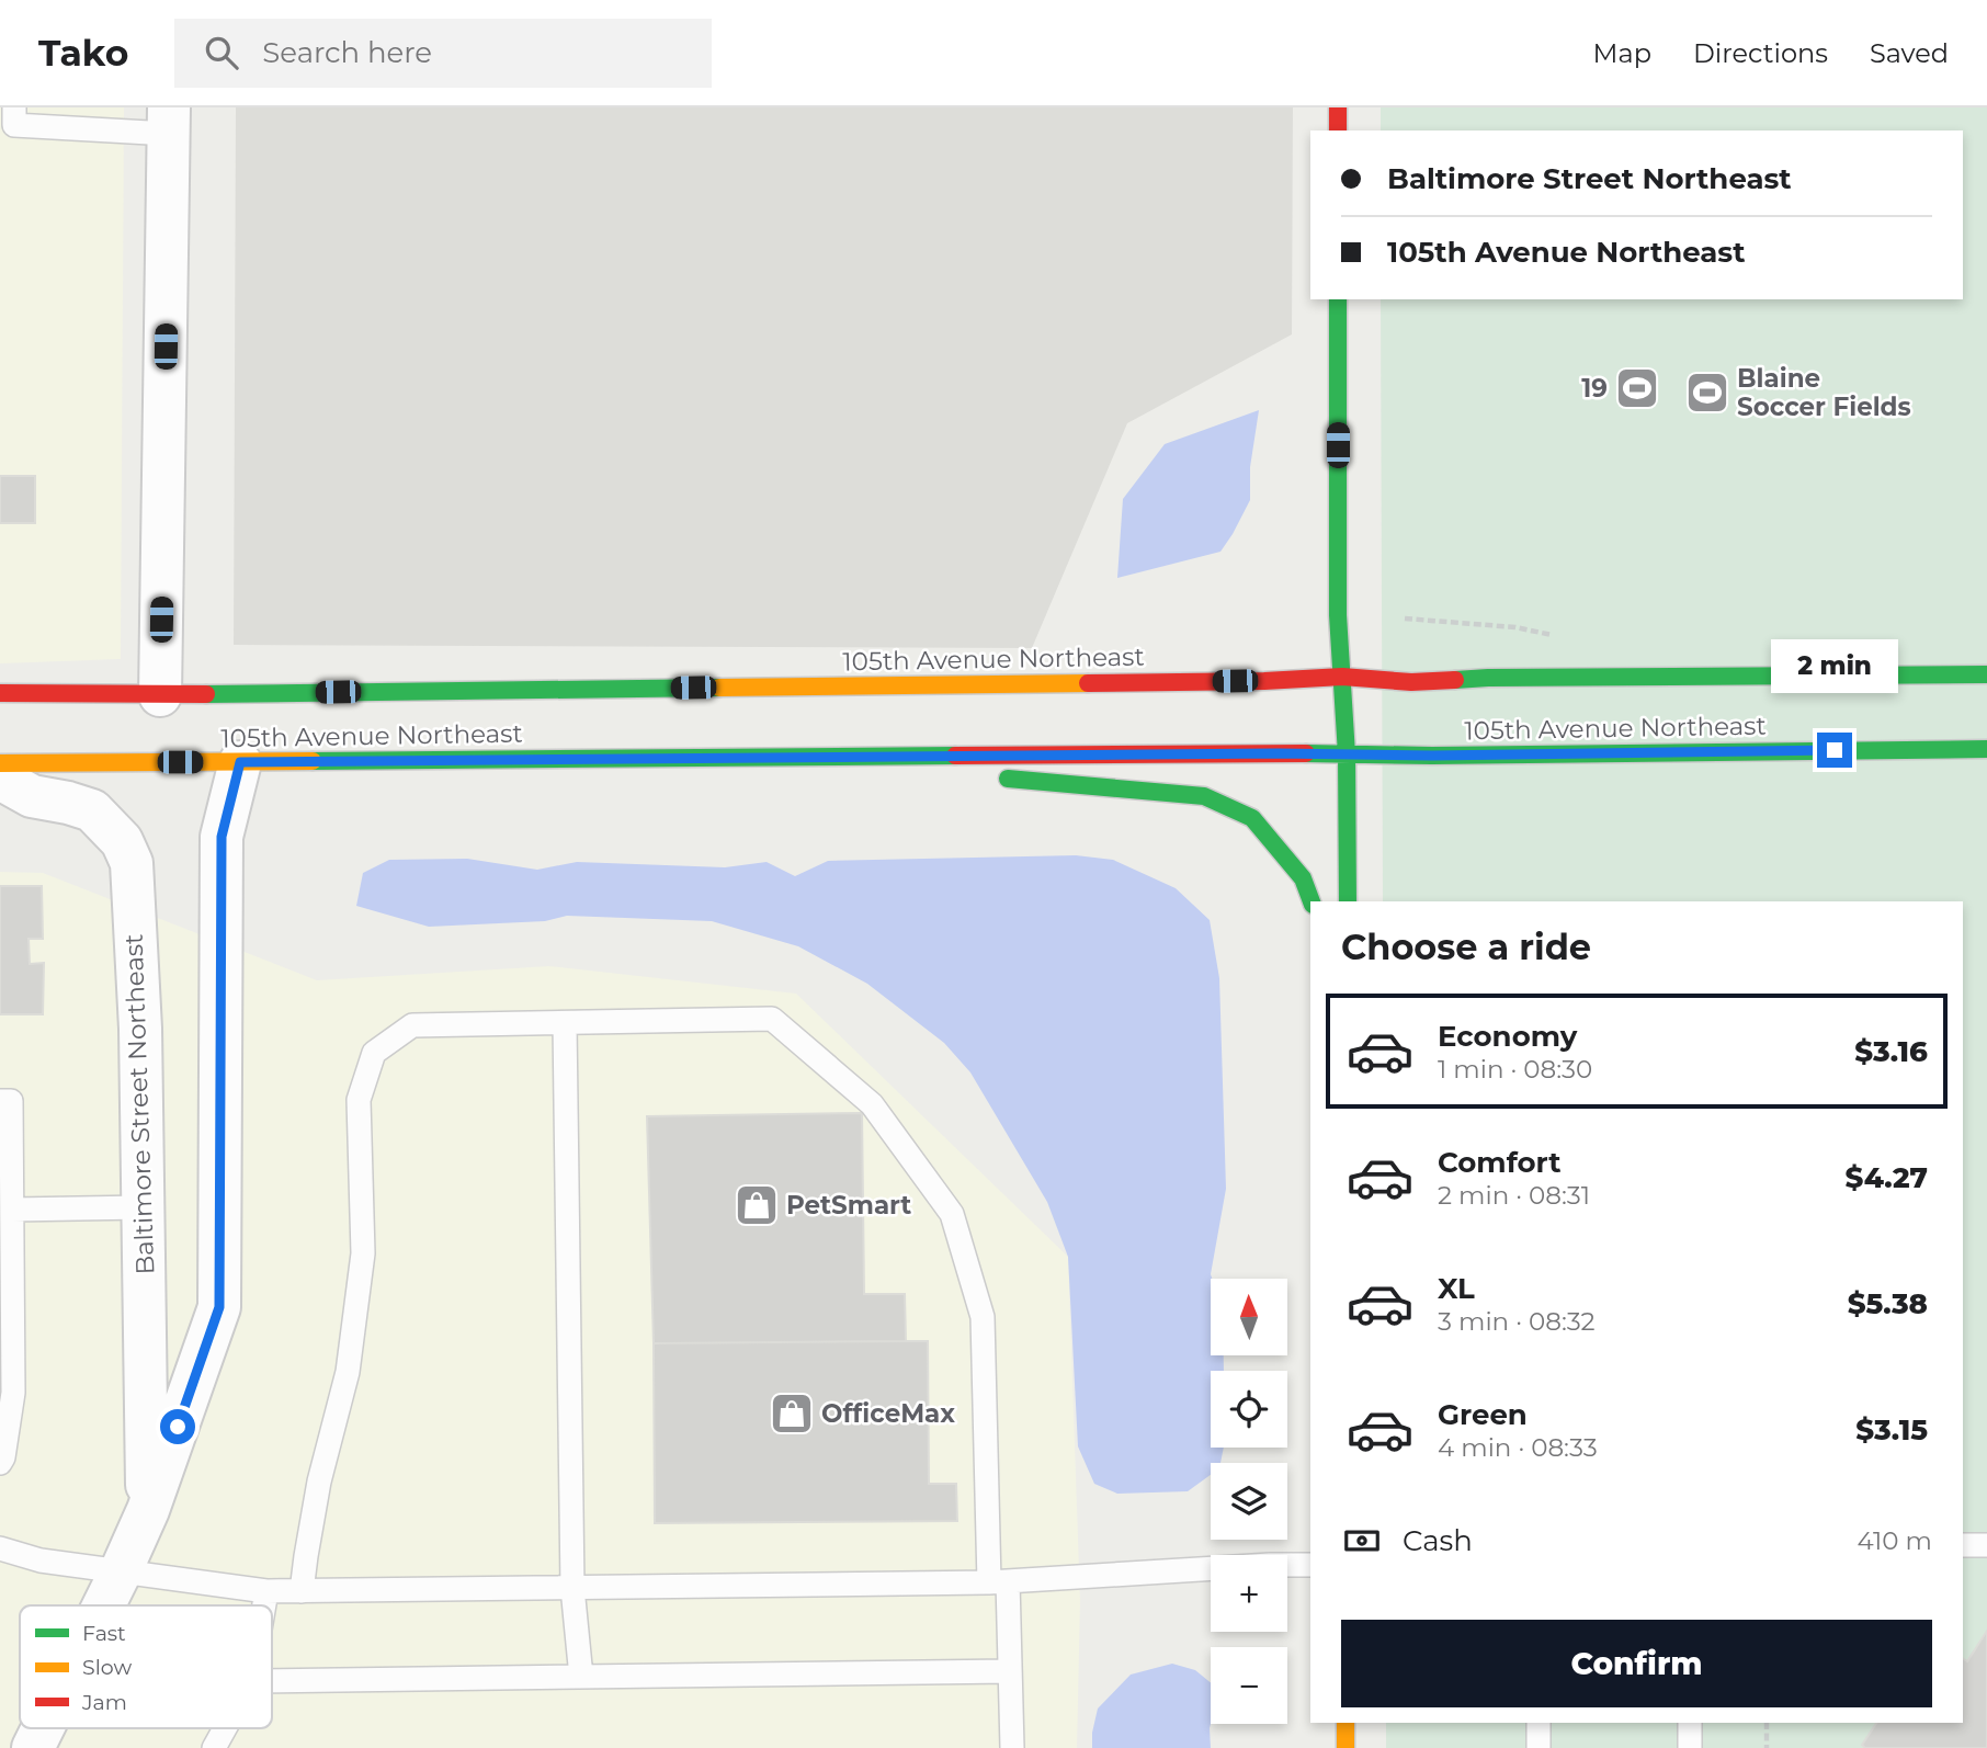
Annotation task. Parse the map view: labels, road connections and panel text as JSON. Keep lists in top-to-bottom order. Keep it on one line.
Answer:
{"streets":{"street":["105th Avenue Northeast","Baltimore Street Northeast"]},"crossings":[["105th Avenue Northeast","Baltimore Street Northeast"]],"places":{"sports":["19","Blaine Soccer Fields"],"shop":["PetSmart","OfficeMax"]},"legend":["Fast","Slow","Jam"],"north":"top","page":{"header":"Tako","search":"Search here","nav":["Map","Directions","Saved"],"banner":["Baltimore Street Northeast","105th Avenue Northeast"],"bubble":"2 min","heading":"Choose a ride","list":[{"name":"Economy","note":"1 min · 08:30","value":"$3.16"},{"name":"Comfort","note":"2 min · 08:31","value":"$4.27"},{"name":"XL","note":"3 min · 08:32","value":"$5.38"},{"name":"Green","note":"4 min · 08:33","value":"$3.15"}],"map_buttons":["+","−"],"pay":["Cash","410 m"],"buttons":"Confirm"}}
